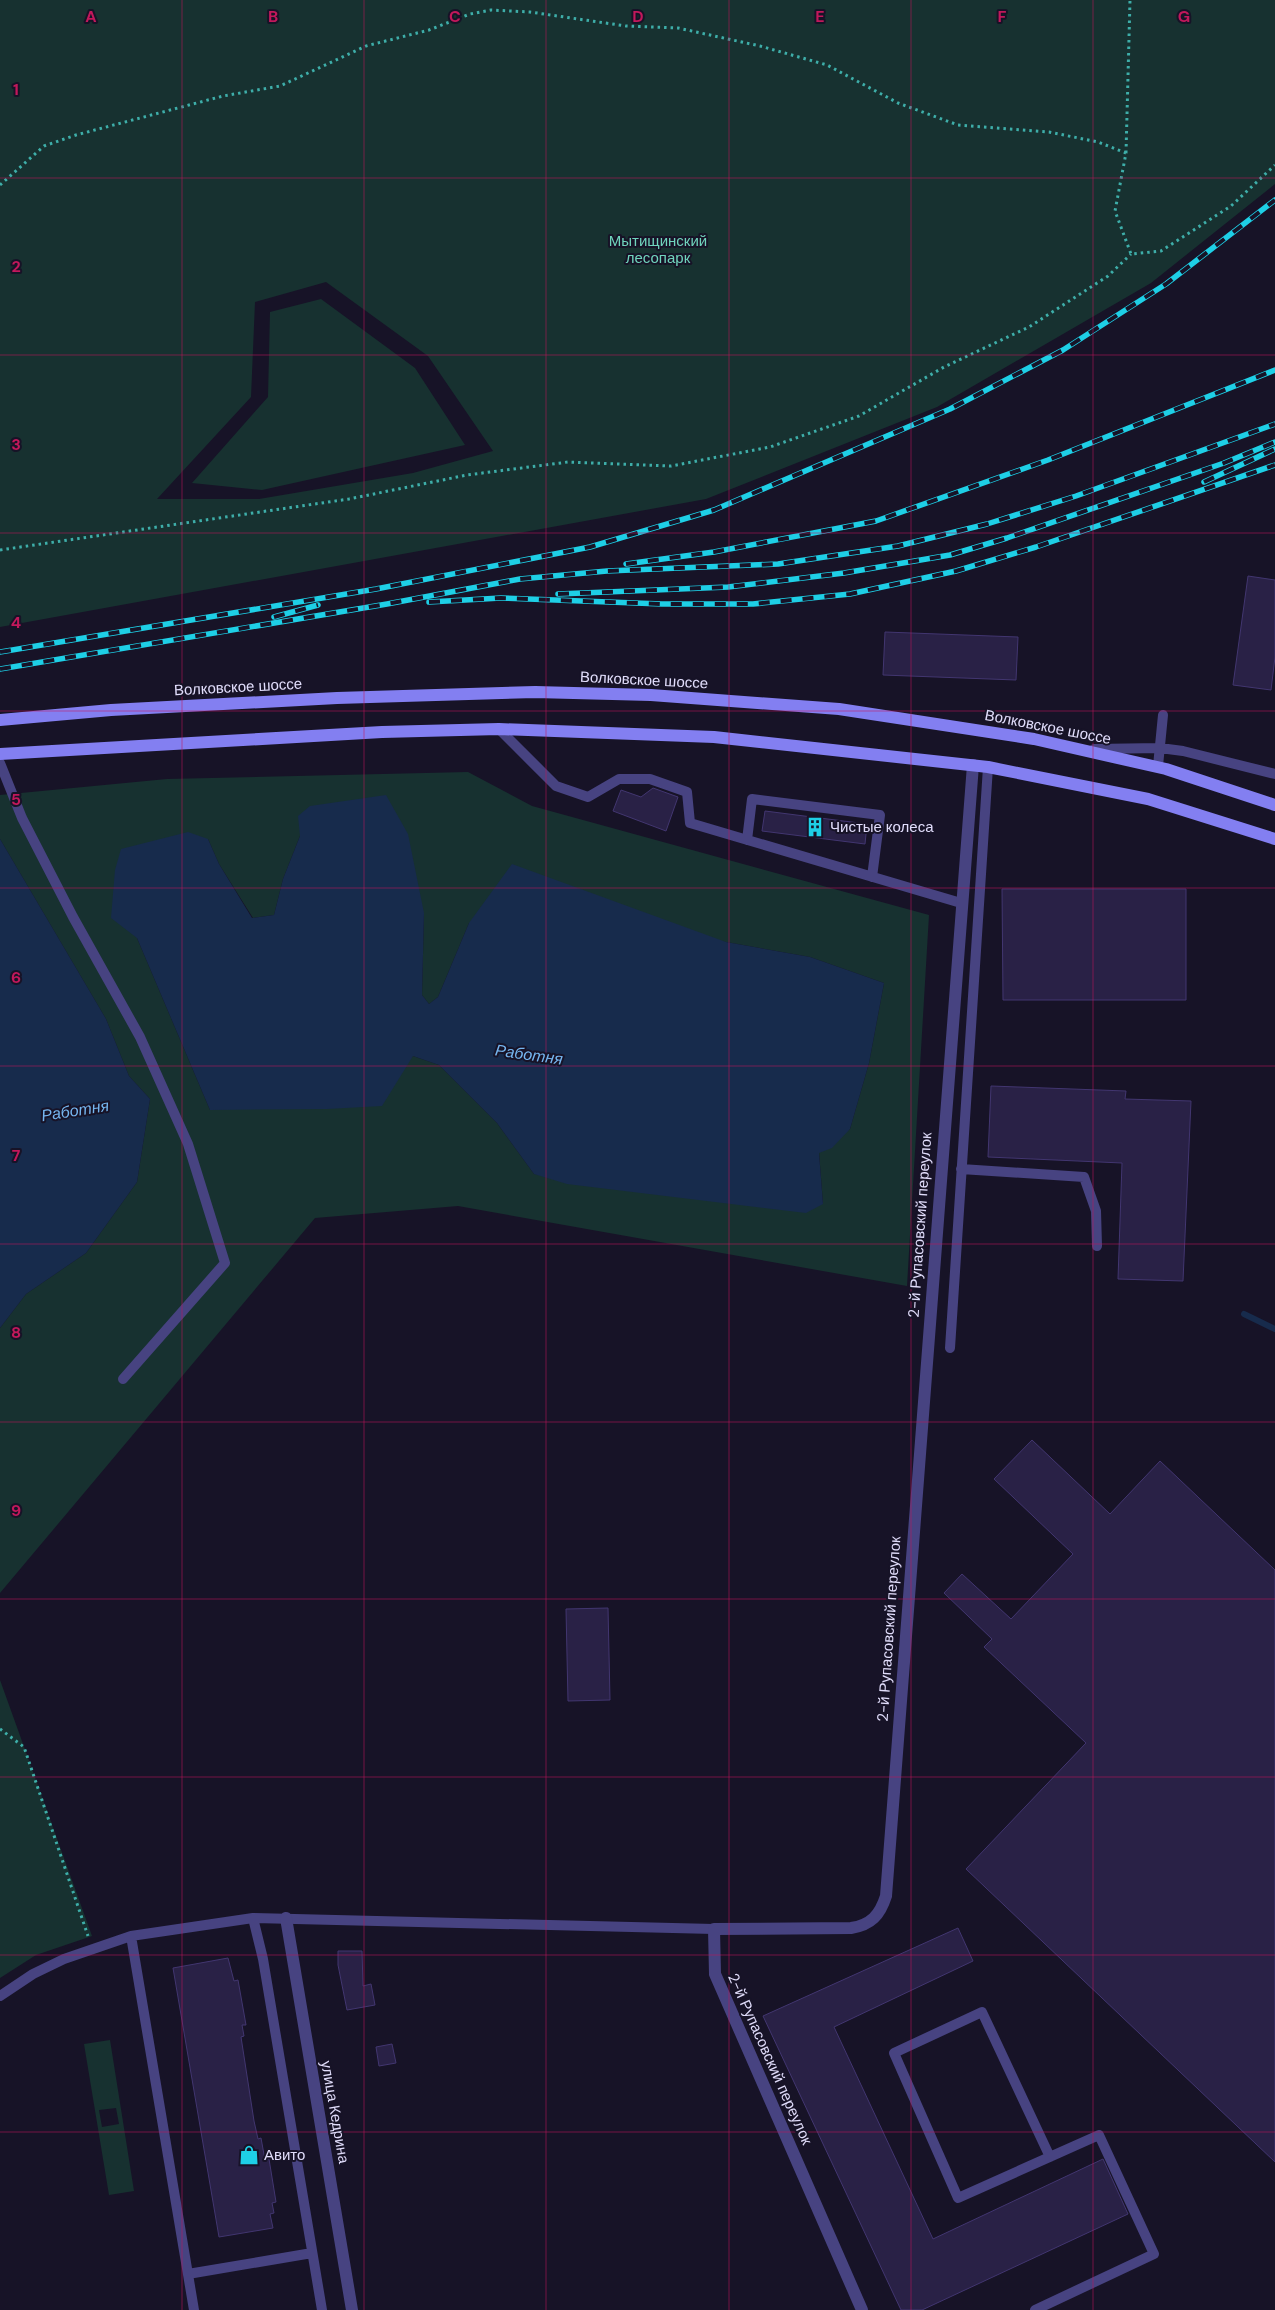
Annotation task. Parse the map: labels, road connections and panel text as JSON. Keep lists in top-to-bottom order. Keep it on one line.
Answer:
{"streets":{"main road":["Волковское шоссе"],"street":["2-й Рупасовский переулок","улица Кедрина"]},"water":["Работня"],"parks":["Мытищинский лесопарк"],"places":{"building":["Чистые колеса"],"shop":["Авито"]},"grid":{"columns":["A","B","C","D","E","F","G"],"rows":["1","2","3","4","5","6","7","8","9"]}}
